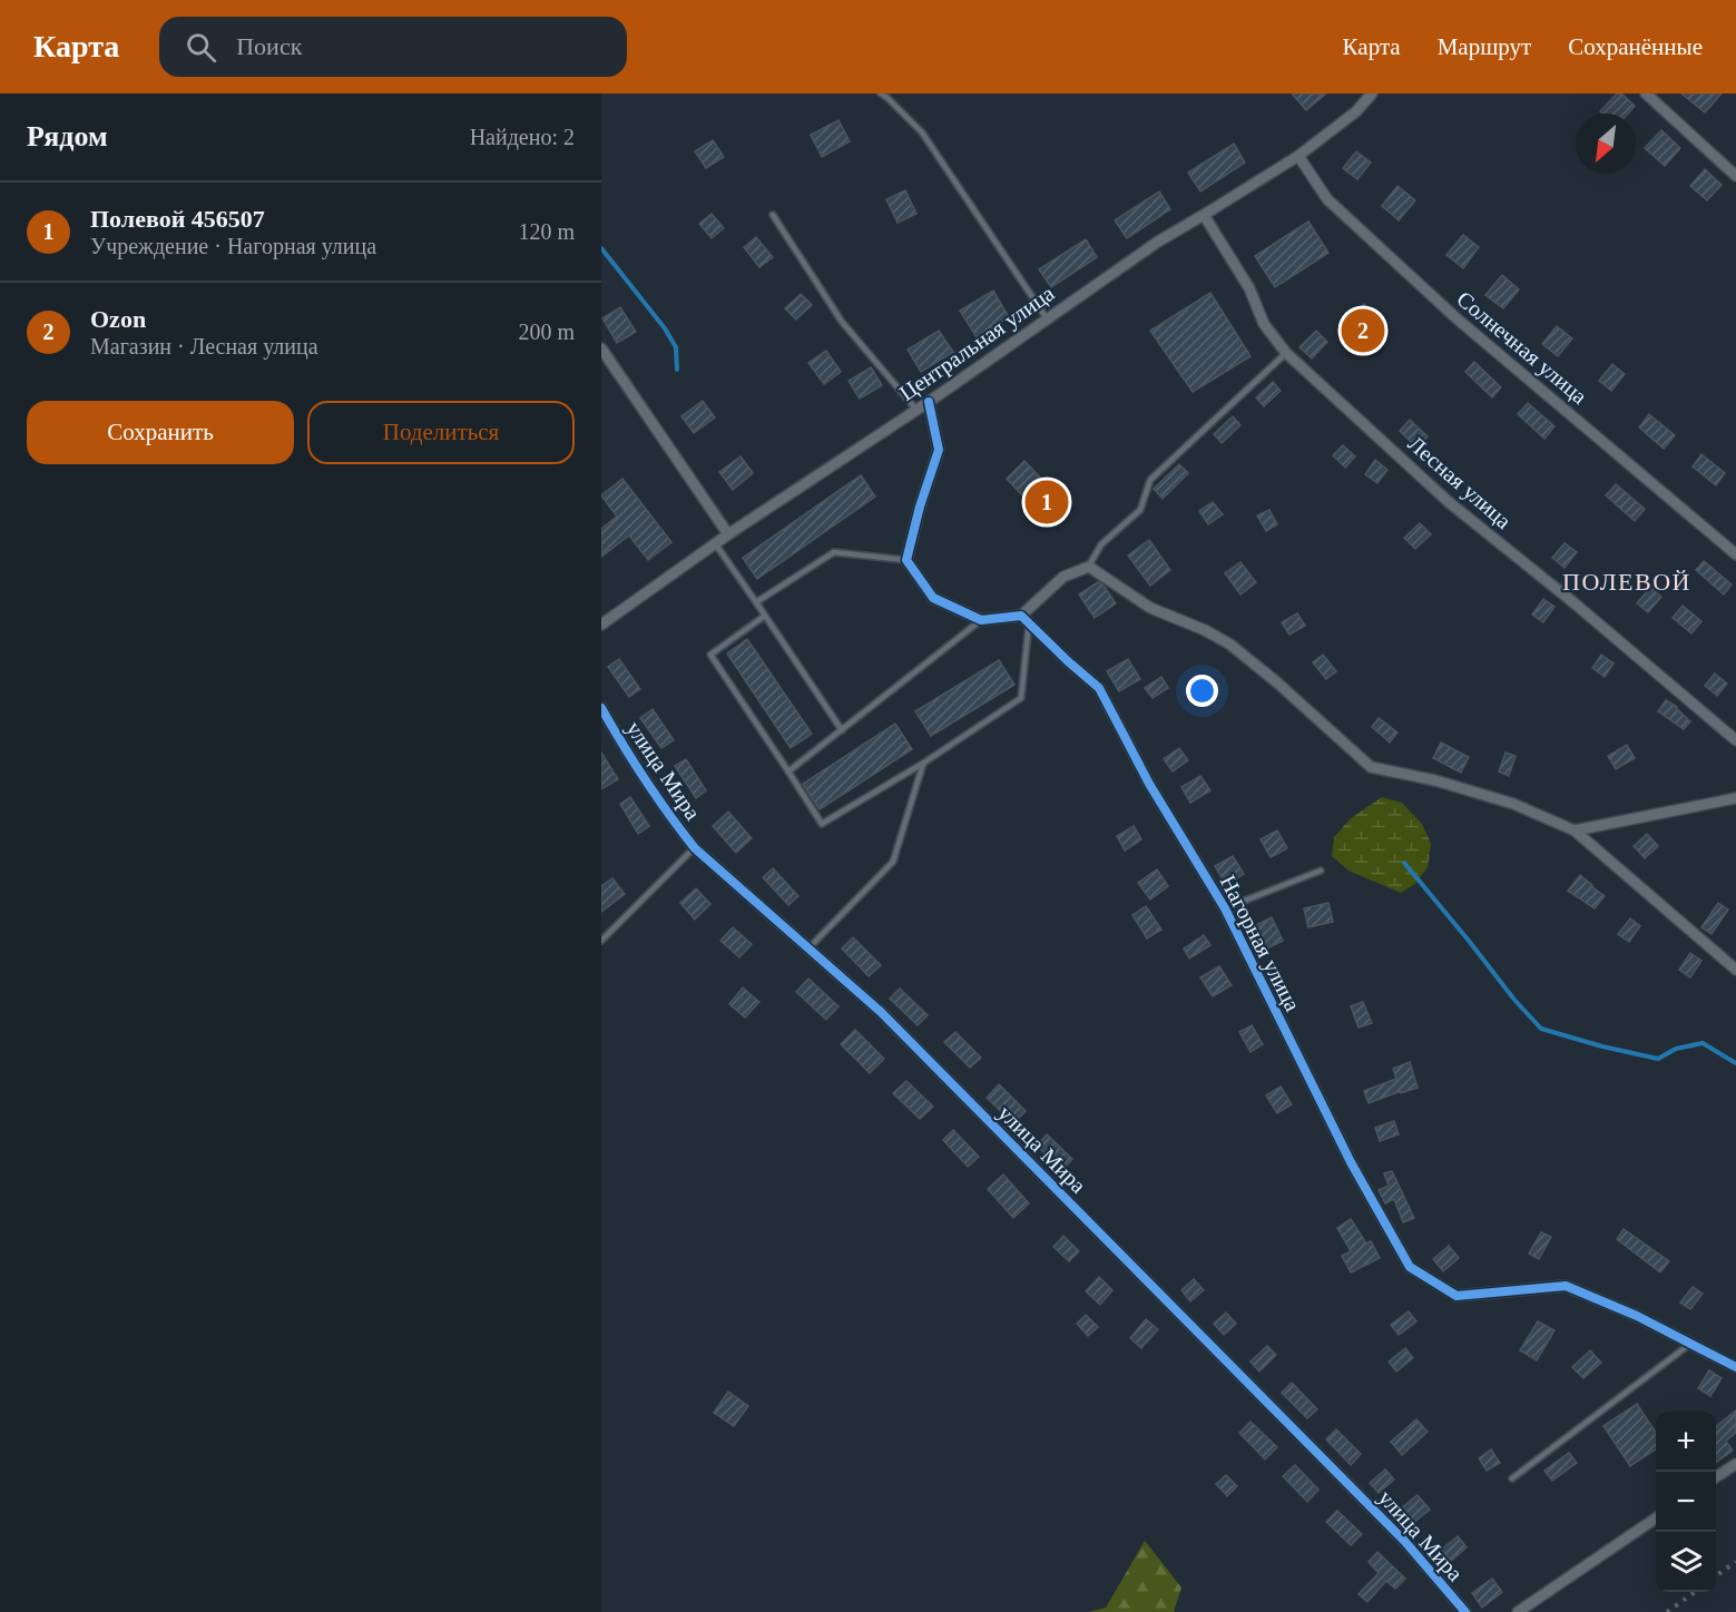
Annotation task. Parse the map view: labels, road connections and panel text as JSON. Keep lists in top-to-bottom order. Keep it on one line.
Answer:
{"streets":{"street":["Центральная улица","Солнечная улица","Лесная улица","улица Мира","Нагорная улица"]},"crossings":[["Центральная улица","Солнечная улица"],["Центральная улица","Лесная улица"]],"districts":["ПОЛЕВОЙ"],"north":"bottom left","page":{"header":"Карта","search":"Поиск","nav":["Карта","Маршрут","Сохранённые"],"heading":["Рядом","Найдено: 2"],"list":[{"mark":"1","name":"Полевой 456507","note":"Учреждение · Нагорная улица","value":"120 m"},{"mark":"2","name":"Ozon","note":"Магазин · Лесная улица","value":"200 m"}],"pins":["2","1"],"buttons":["Сохранить","Поделиться"],"map_buttons":["+","−"]}}
